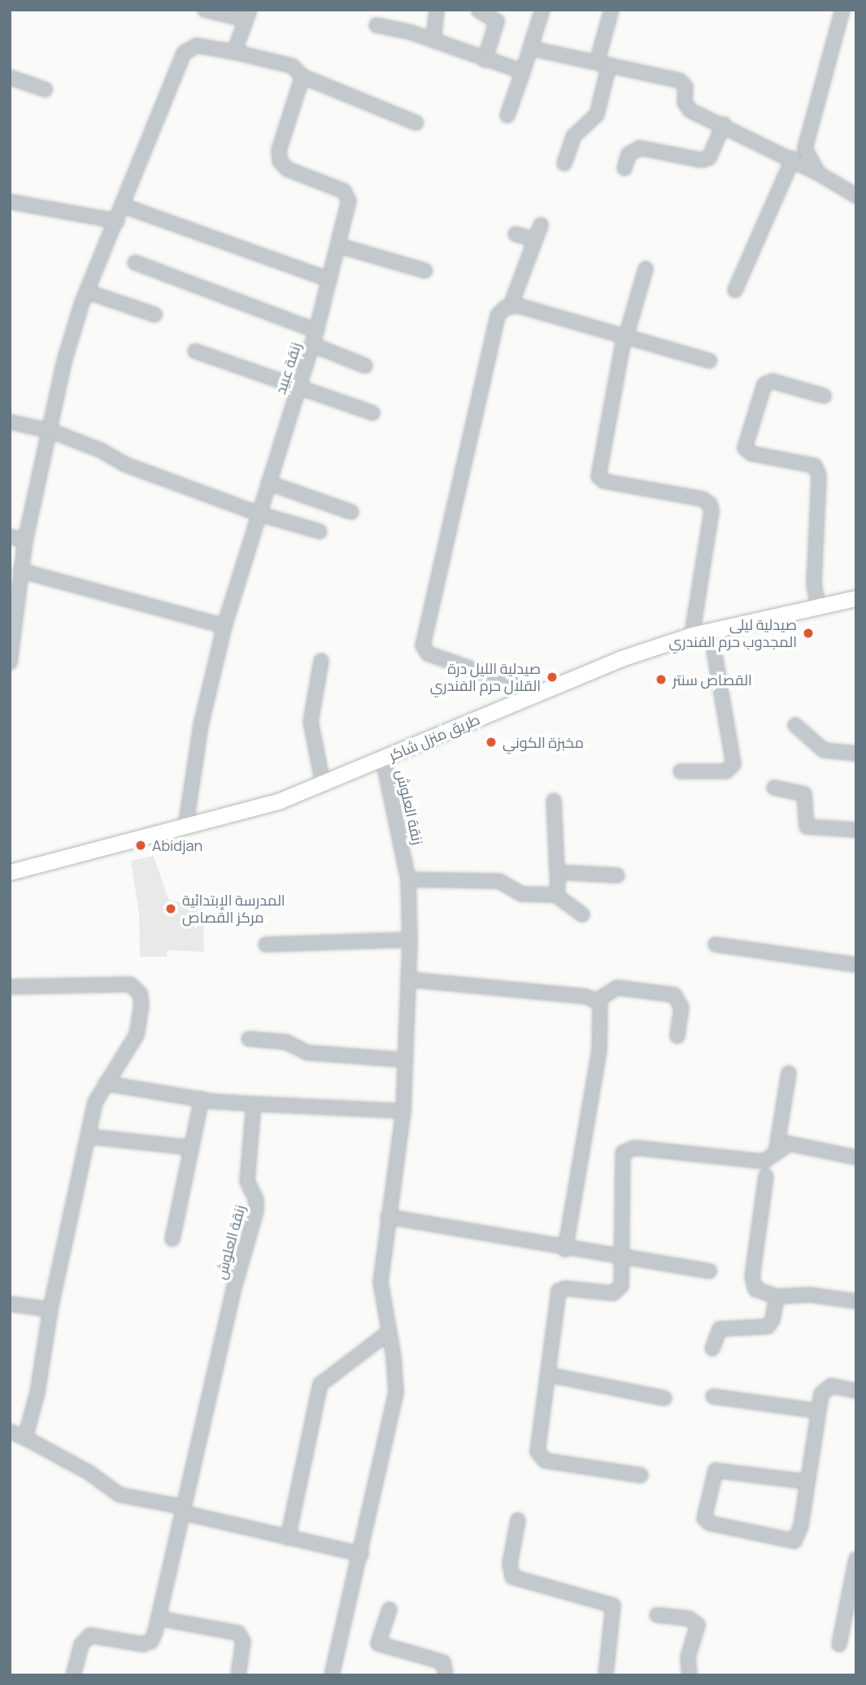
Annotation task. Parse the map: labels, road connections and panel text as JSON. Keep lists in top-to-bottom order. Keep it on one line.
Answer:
{"streets":{"main road":["طريق منزل شاكر"],"street":["زنقة عبيد","زنقة العلوش"]},"crossings":[["زنقة عبيد","طريق منزل شاكر"],["طريق منزل شاكر","زنقة العلوش"]],"places":["صيدلية ليلى المجدوب حرم الفندري","صيدلية الليل درة القلال حرم الفندري","القصاص سنتر","مخبزة الكوني","Abidjan","المدرسة الإبتدائية مركز القصاص"]}
